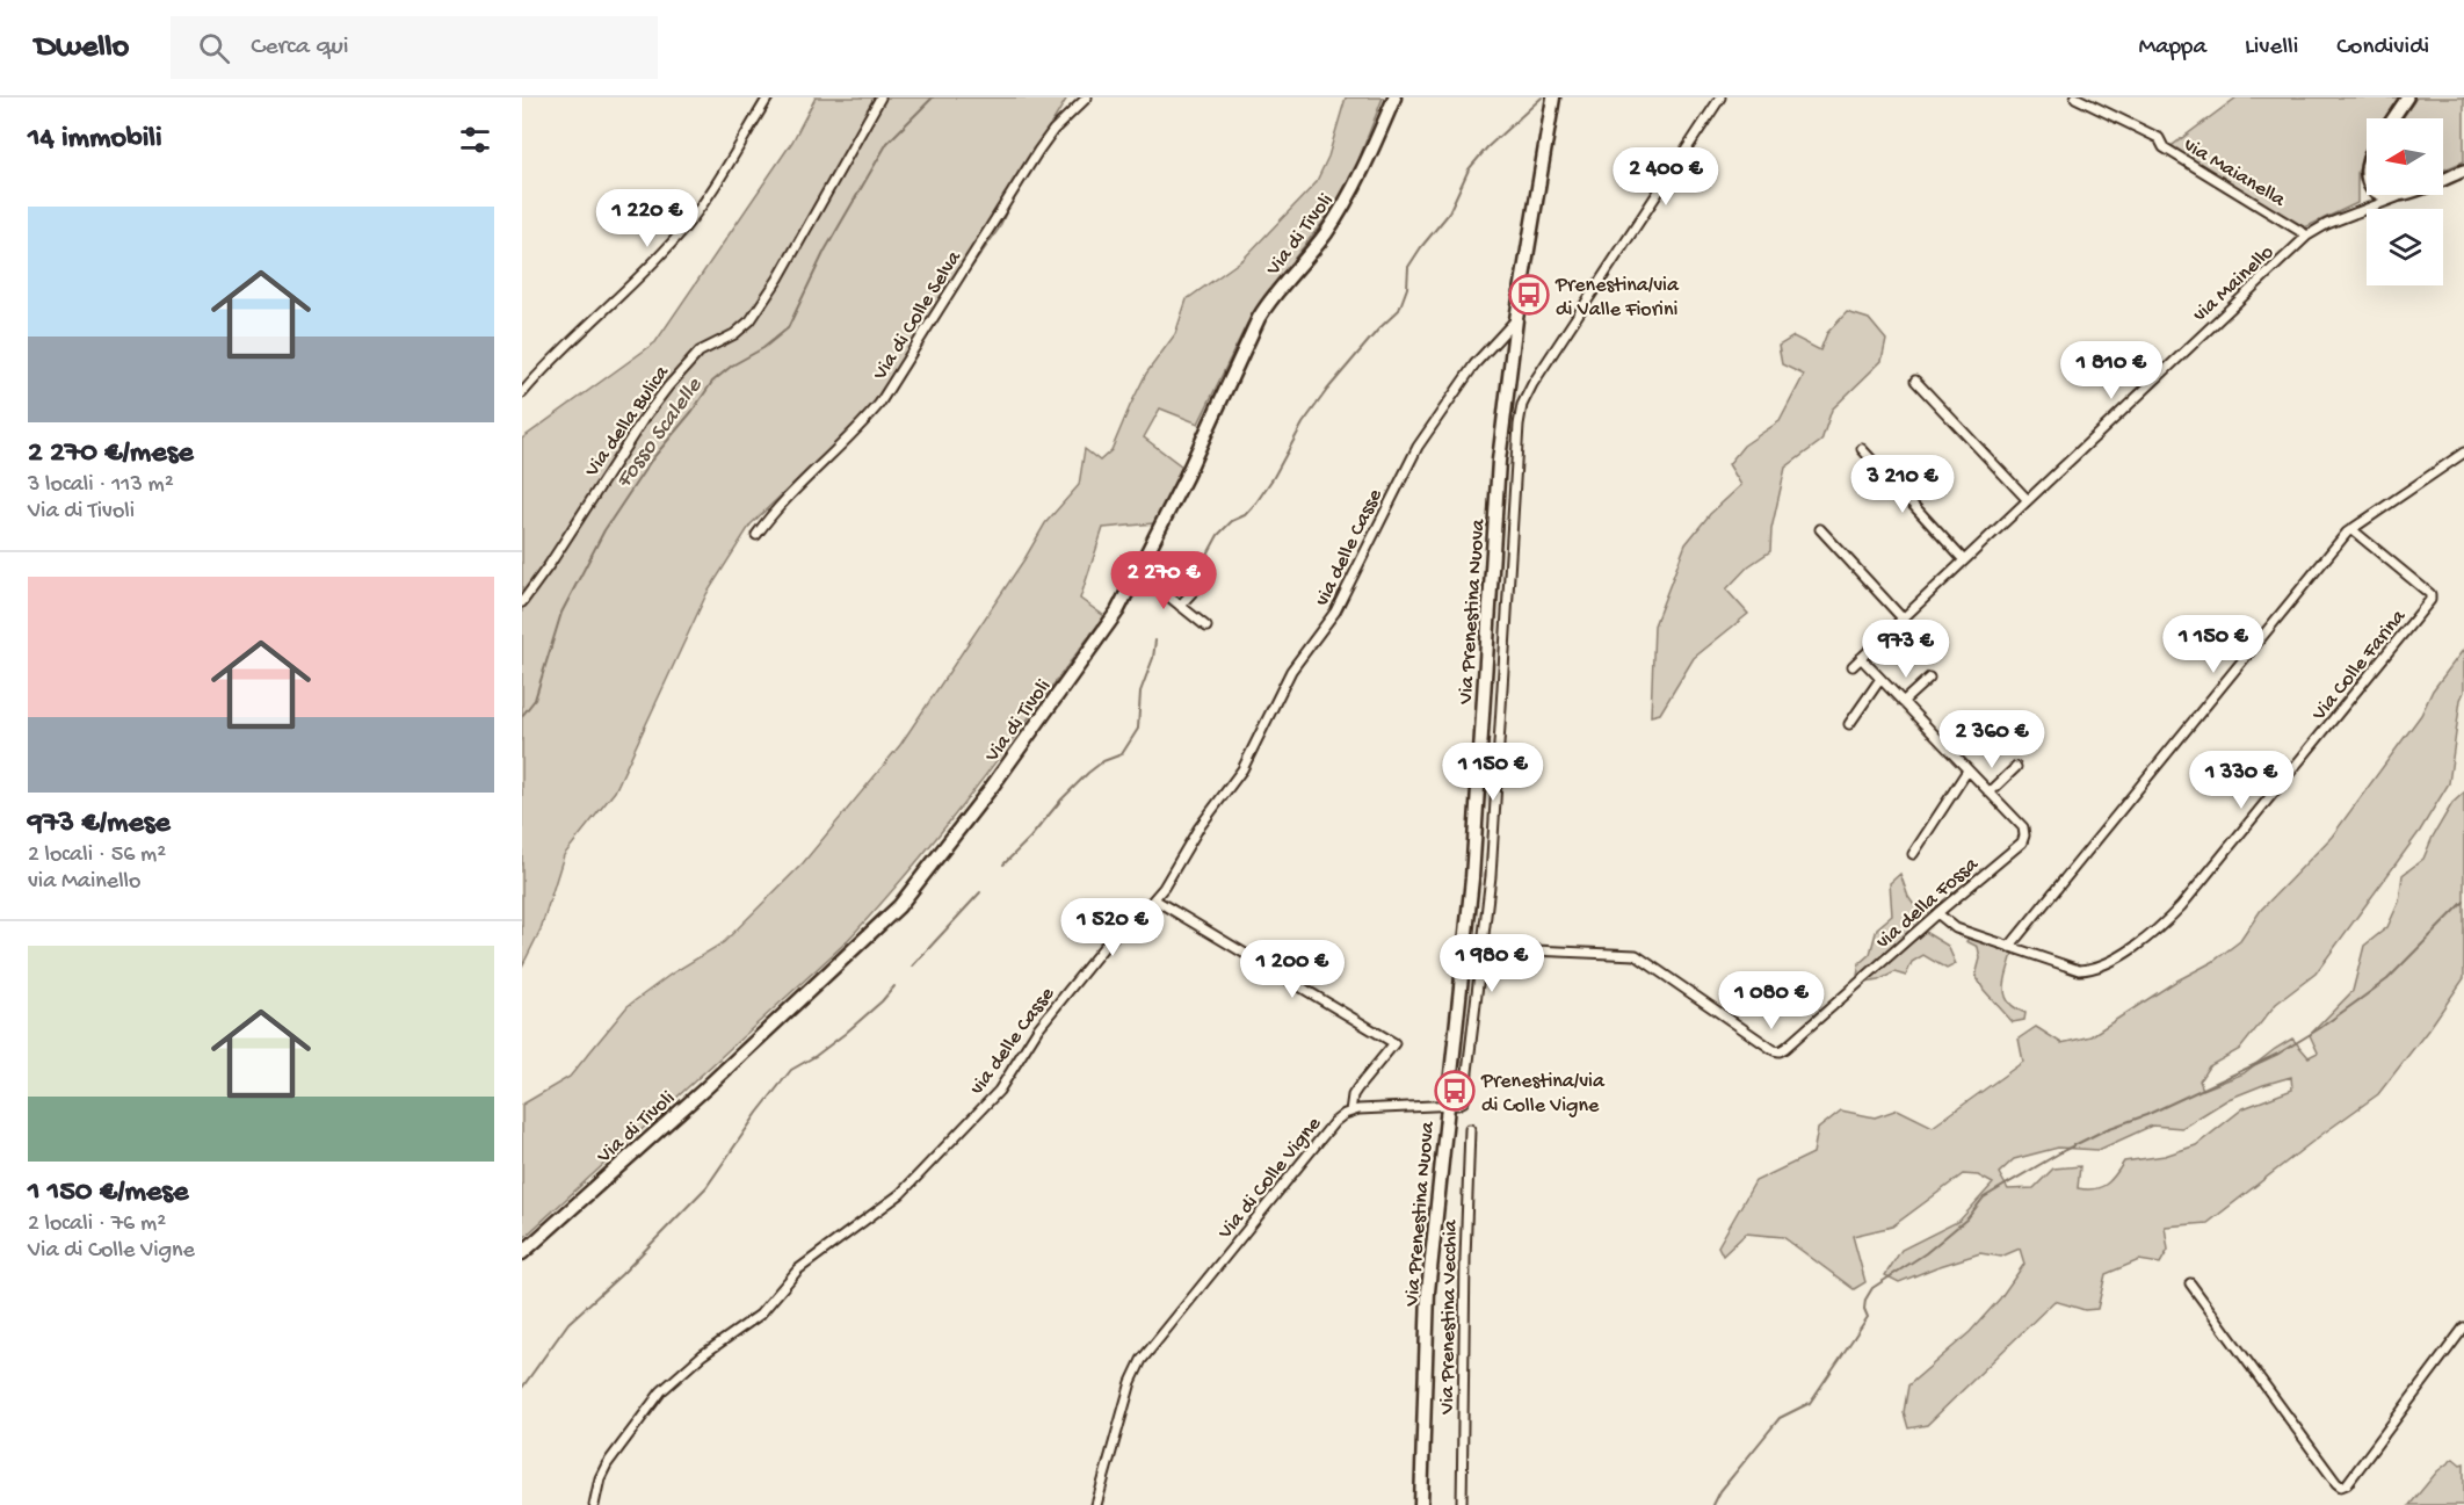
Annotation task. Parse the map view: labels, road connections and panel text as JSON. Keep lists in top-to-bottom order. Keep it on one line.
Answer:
{"streets":{"main road":["Via di Tivoli","Via Prenestina Nuova"],"street":["via Maianella","via Mainello","Via di Colle Selva","Via della Bulica","via delle Casse","Via Colle Farina","via della Fossa","Via di Colle Vigne","Via Prenestina Vecchia"]},"crossings":[["via Maianella","via Mainello"],["via delle Casse","Via Prenestina Nuova"],["Via Prenestina Nuova","Via di Colle Vigne"],["Via Colle Farina","via della Fossa"]],"water":["Fosso Scalelle"],"places":{"bus stop":["Prenestina/via di Valle Fiorini","Prenestina/via di Colle Vigne"]},"north":"left","page":{"header":"Dwello","search":"Cerca qui","nav":["Mappa","Livelli","Condividi"],"heading":"14 immobili","price":["2 400 €","1 220 €","1 810 €","3 210 €","2 270 €","1 150 €","973 €","2 360 €","1 150 €","1 330 €","1 520 €","1 980 €","1 200 €","1 080 €"],"list":[{"name":"2 270 €/mese","note":"3 locali · 113 m² · Via di Tivoli"},{"name":"973 €/mese","note":"2 locali · 56 m² · via Mainello"},{"name":"1 150 €/mese","note":"2 locali · 76 m² · Via di Colle Vigne"}]}}
